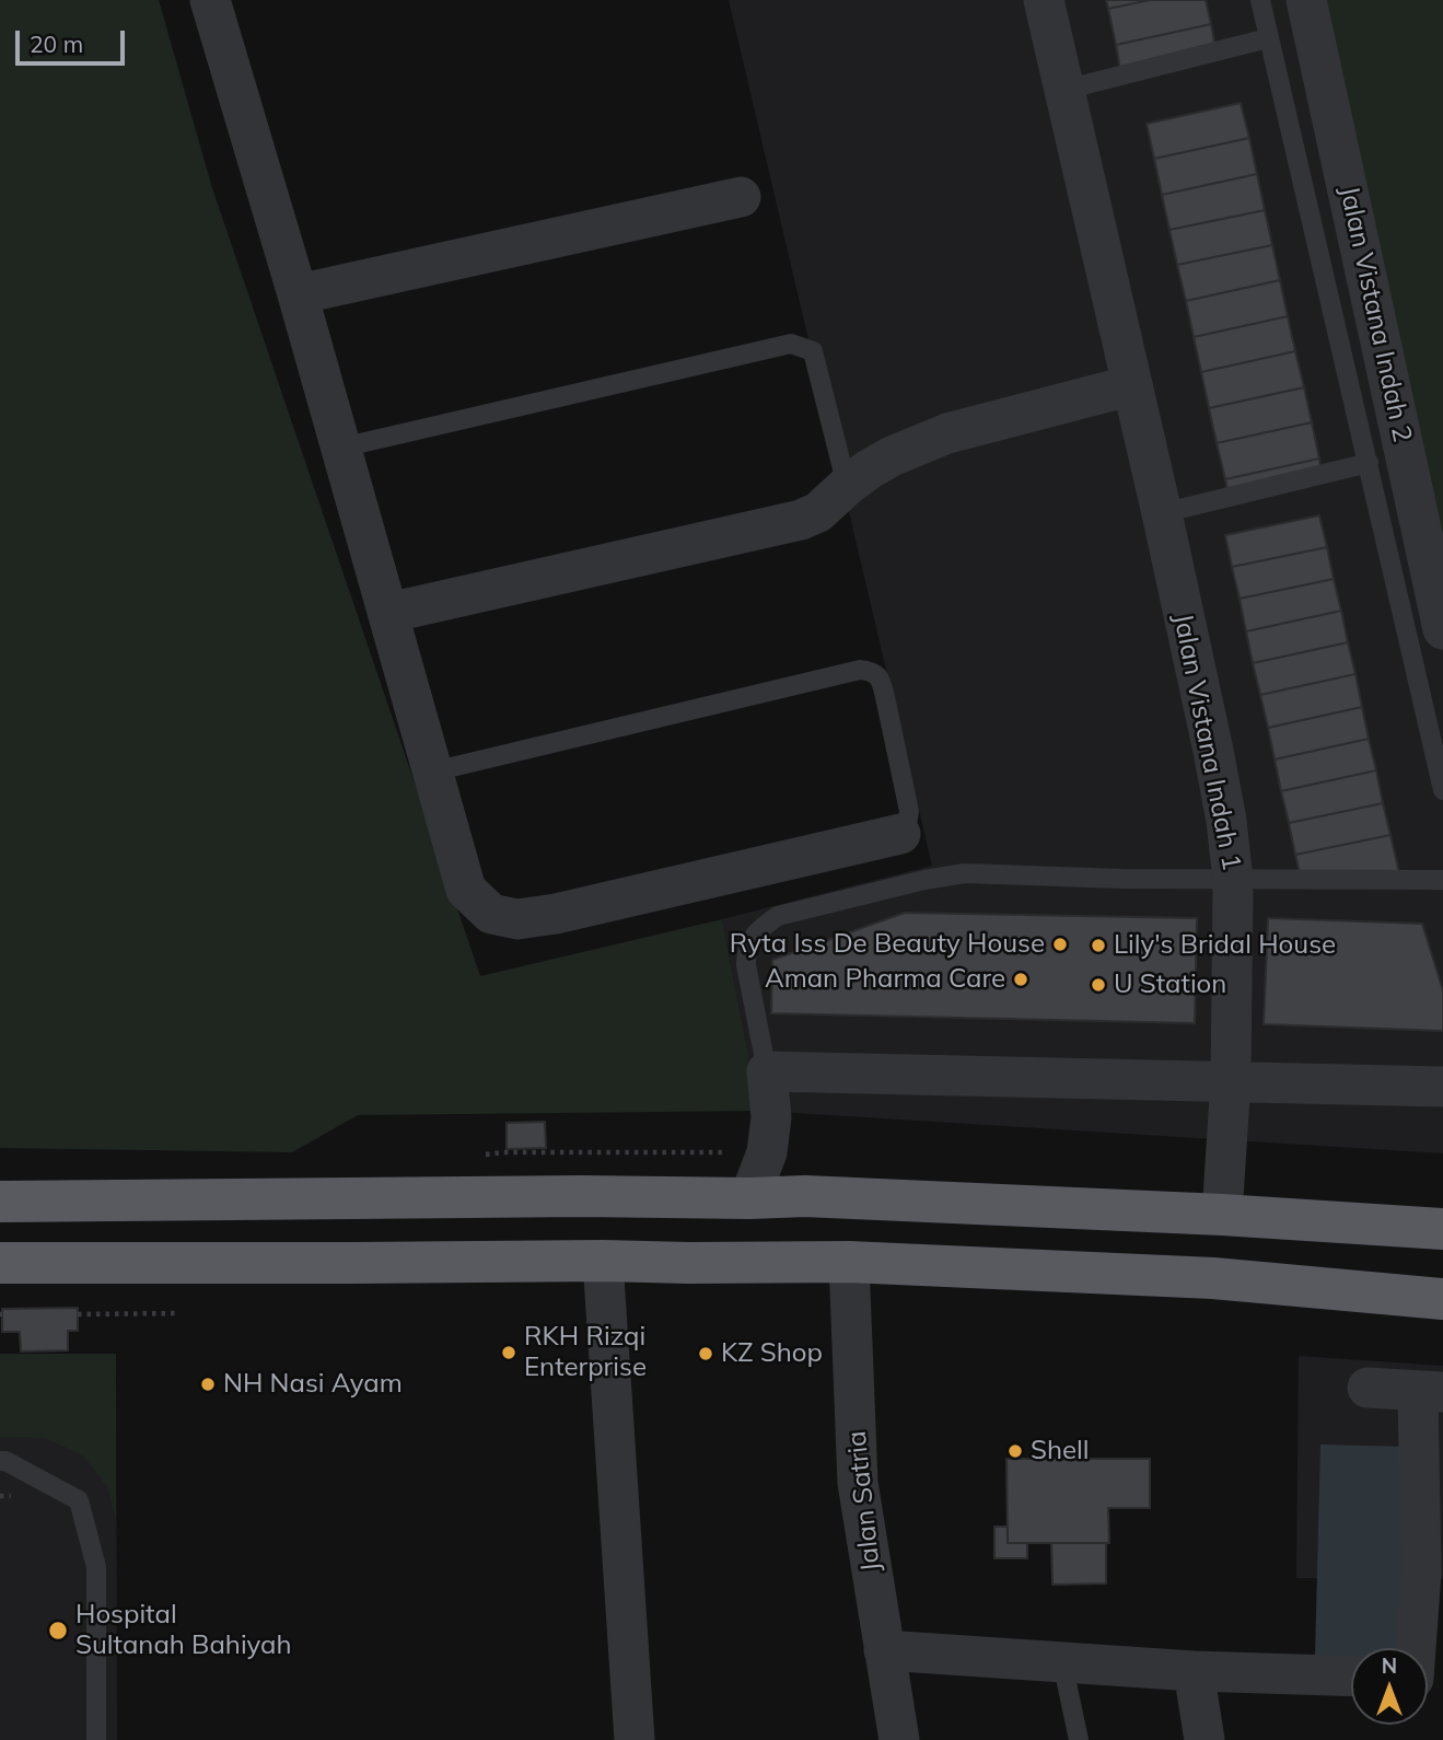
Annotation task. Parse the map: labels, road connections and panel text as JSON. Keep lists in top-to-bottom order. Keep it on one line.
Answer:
{"streets":{"street":["Jalan Vistana Indah 2","Jalan Vistana Indah 1","Jalan Satria"]},"places":["Ryta Iss De Beauty House","Lily's Bridal House","Aman Pharma Care","U Station","RKH Rizqi Enterprise","KZ Shop","NH Nasi Ayam","Shell","Hospital Sultanah Bahiyah"],"scale_bar":"20 m","north":"top"}
